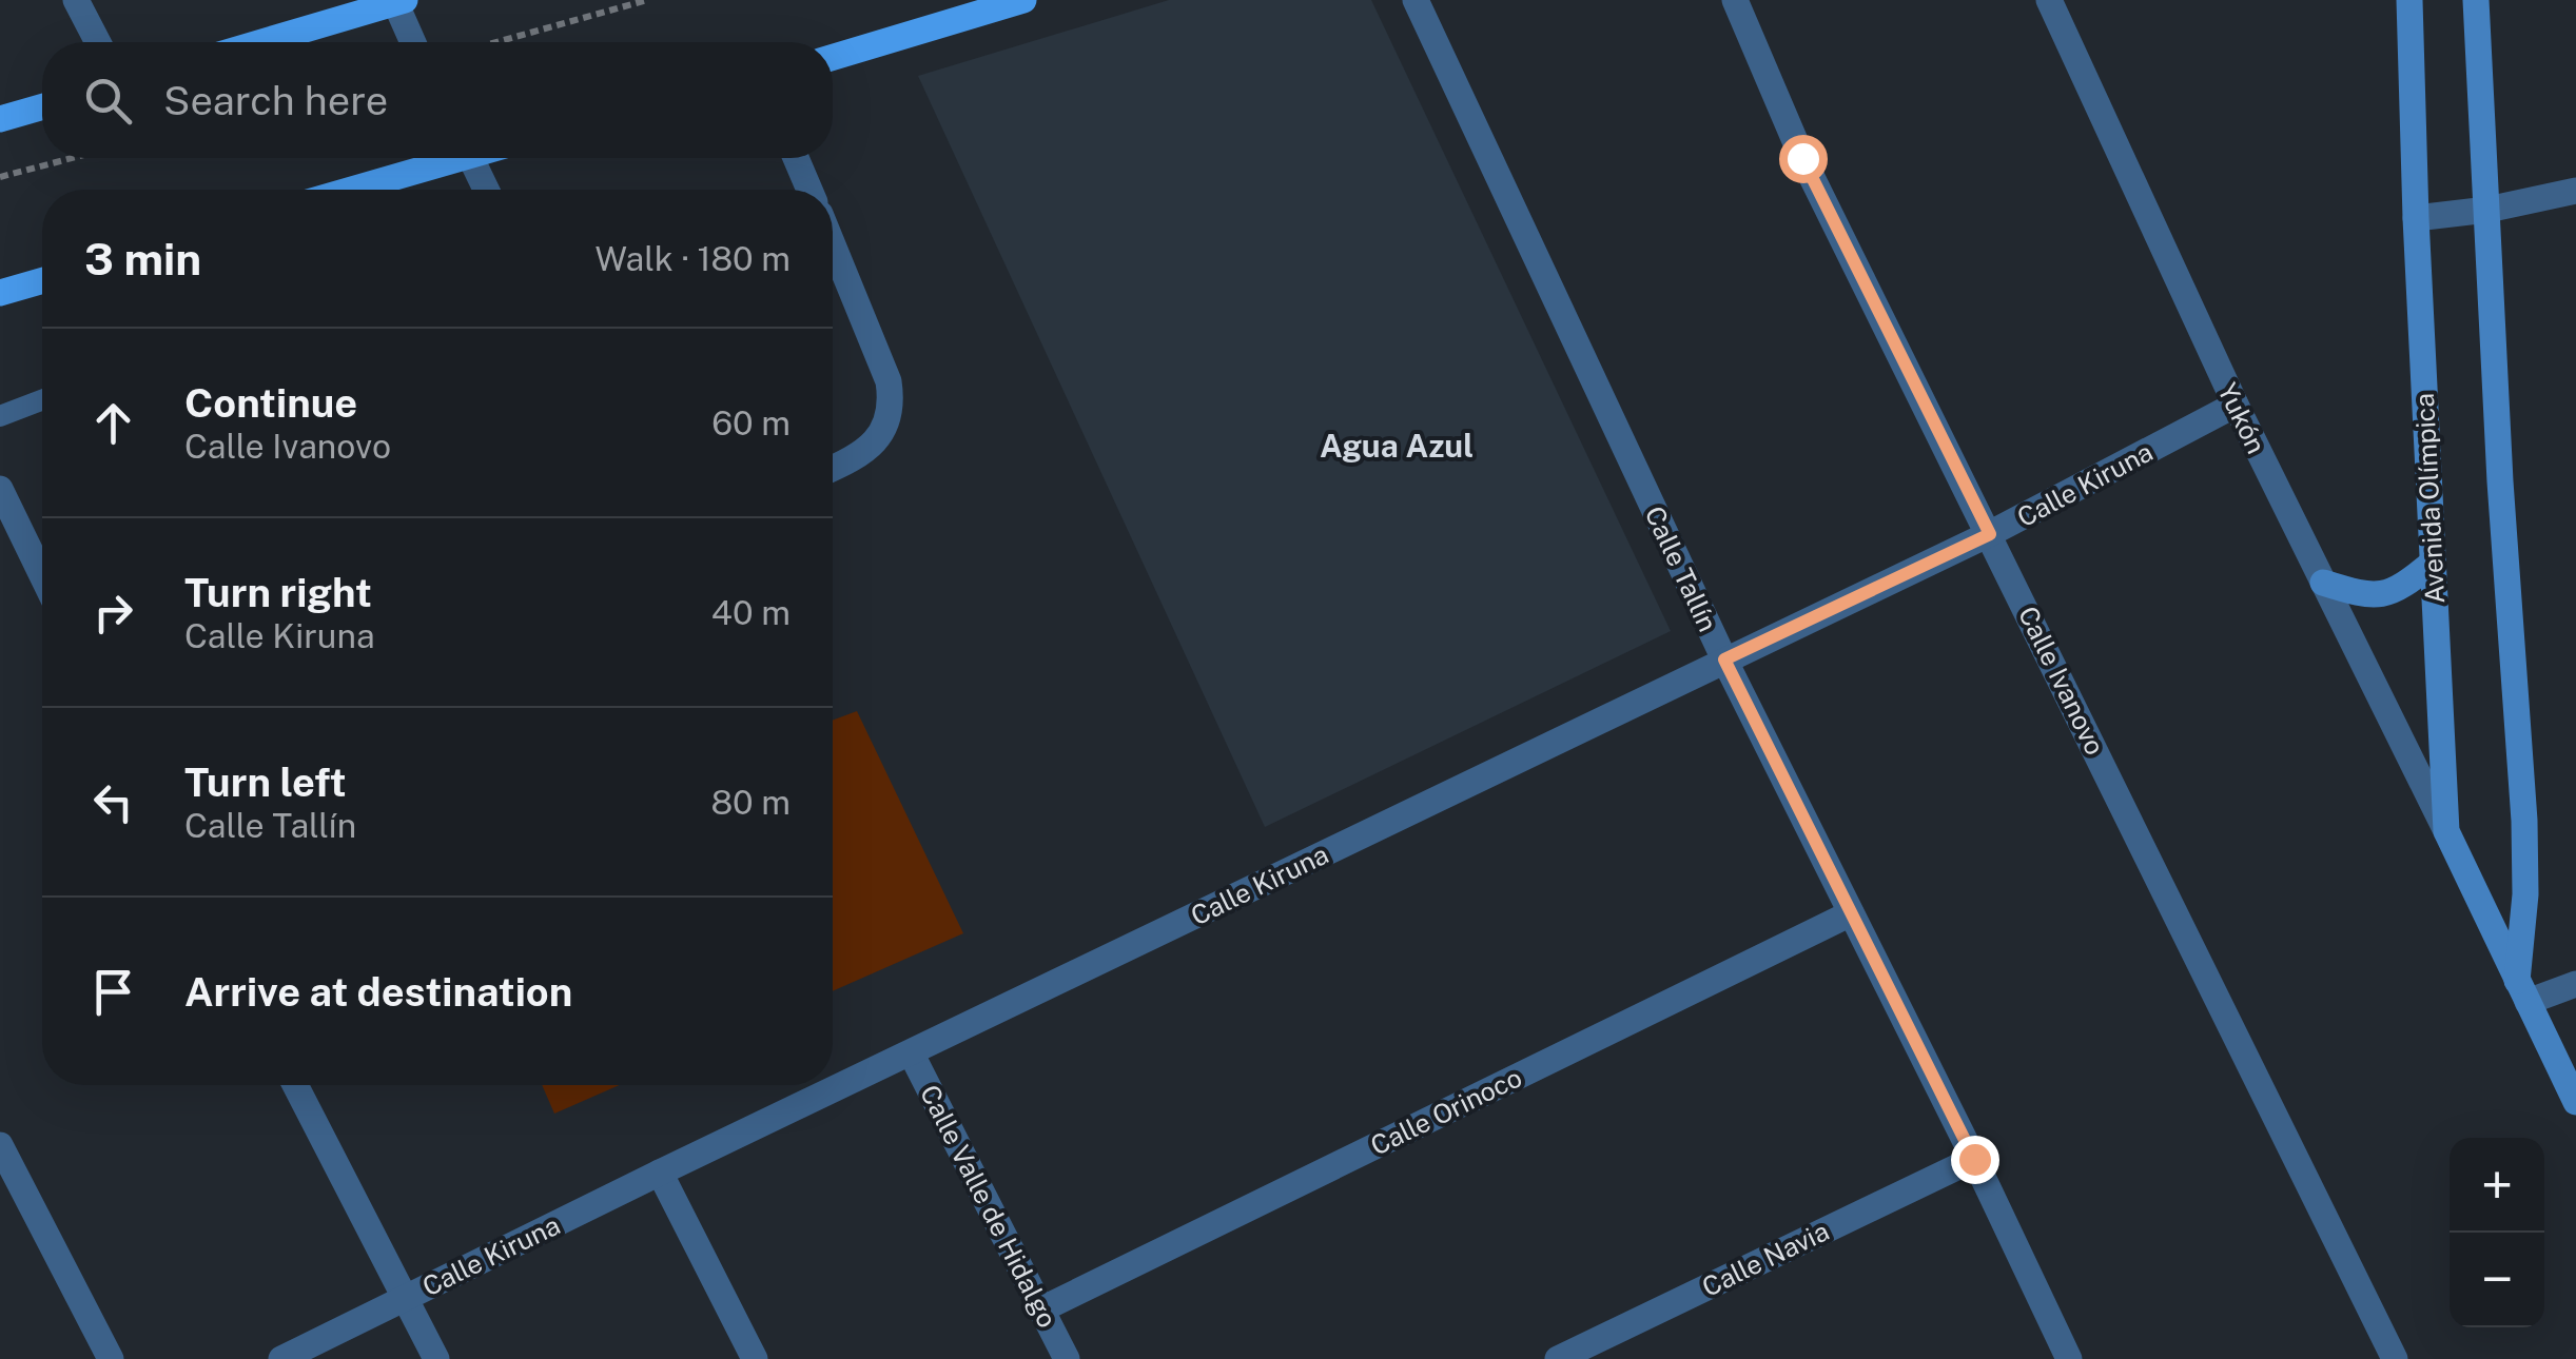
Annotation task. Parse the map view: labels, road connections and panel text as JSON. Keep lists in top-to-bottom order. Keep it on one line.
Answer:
{"streets":{"street":["Yukón","Calle Kiruna","Avenida Olímpica","Calle Tallín","Calle Ivanovo","Calle Orinoco","Calle Valle de Hidalgo","Calle Navia"]},"crossings":[["Yukón","Calle Kiruna"],["Yukón","Avenida Olímpica"],["Calle Kiruna","Calle Tallín"],["Calle Kiruna","Calle Ivanovo"],["Calle Kiruna","Calle Valle de Hidalgo"],["Calle Tallín","Calle Orinoco"],["Calle Tallín","Calle Navia"],["Calle Orinoco","Calle Valle de Hidalgo"]],"districts":["Agua Azul"],"page":{"search":"Search here","heading":["3 min","Walk · 180 m"],"list":[["Continue","Calle Ivanovo","60 m"],["Turn right","Calle Kiruna","40 m"],["Turn left","Calle Tallín","80 m"],"Arrive at destination"],"map_buttons":["+","−"]}}
